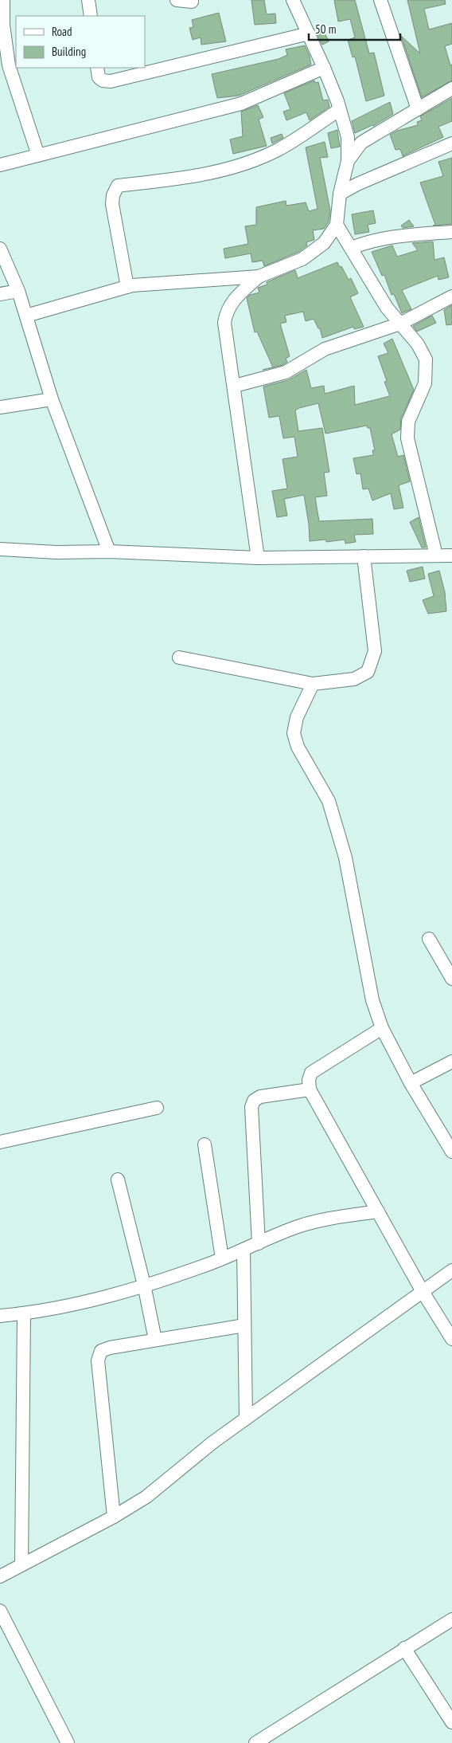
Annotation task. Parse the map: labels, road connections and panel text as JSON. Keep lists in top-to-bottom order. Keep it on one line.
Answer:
{"legend":["Road","Building"],"scale_bar":"50 m"}
